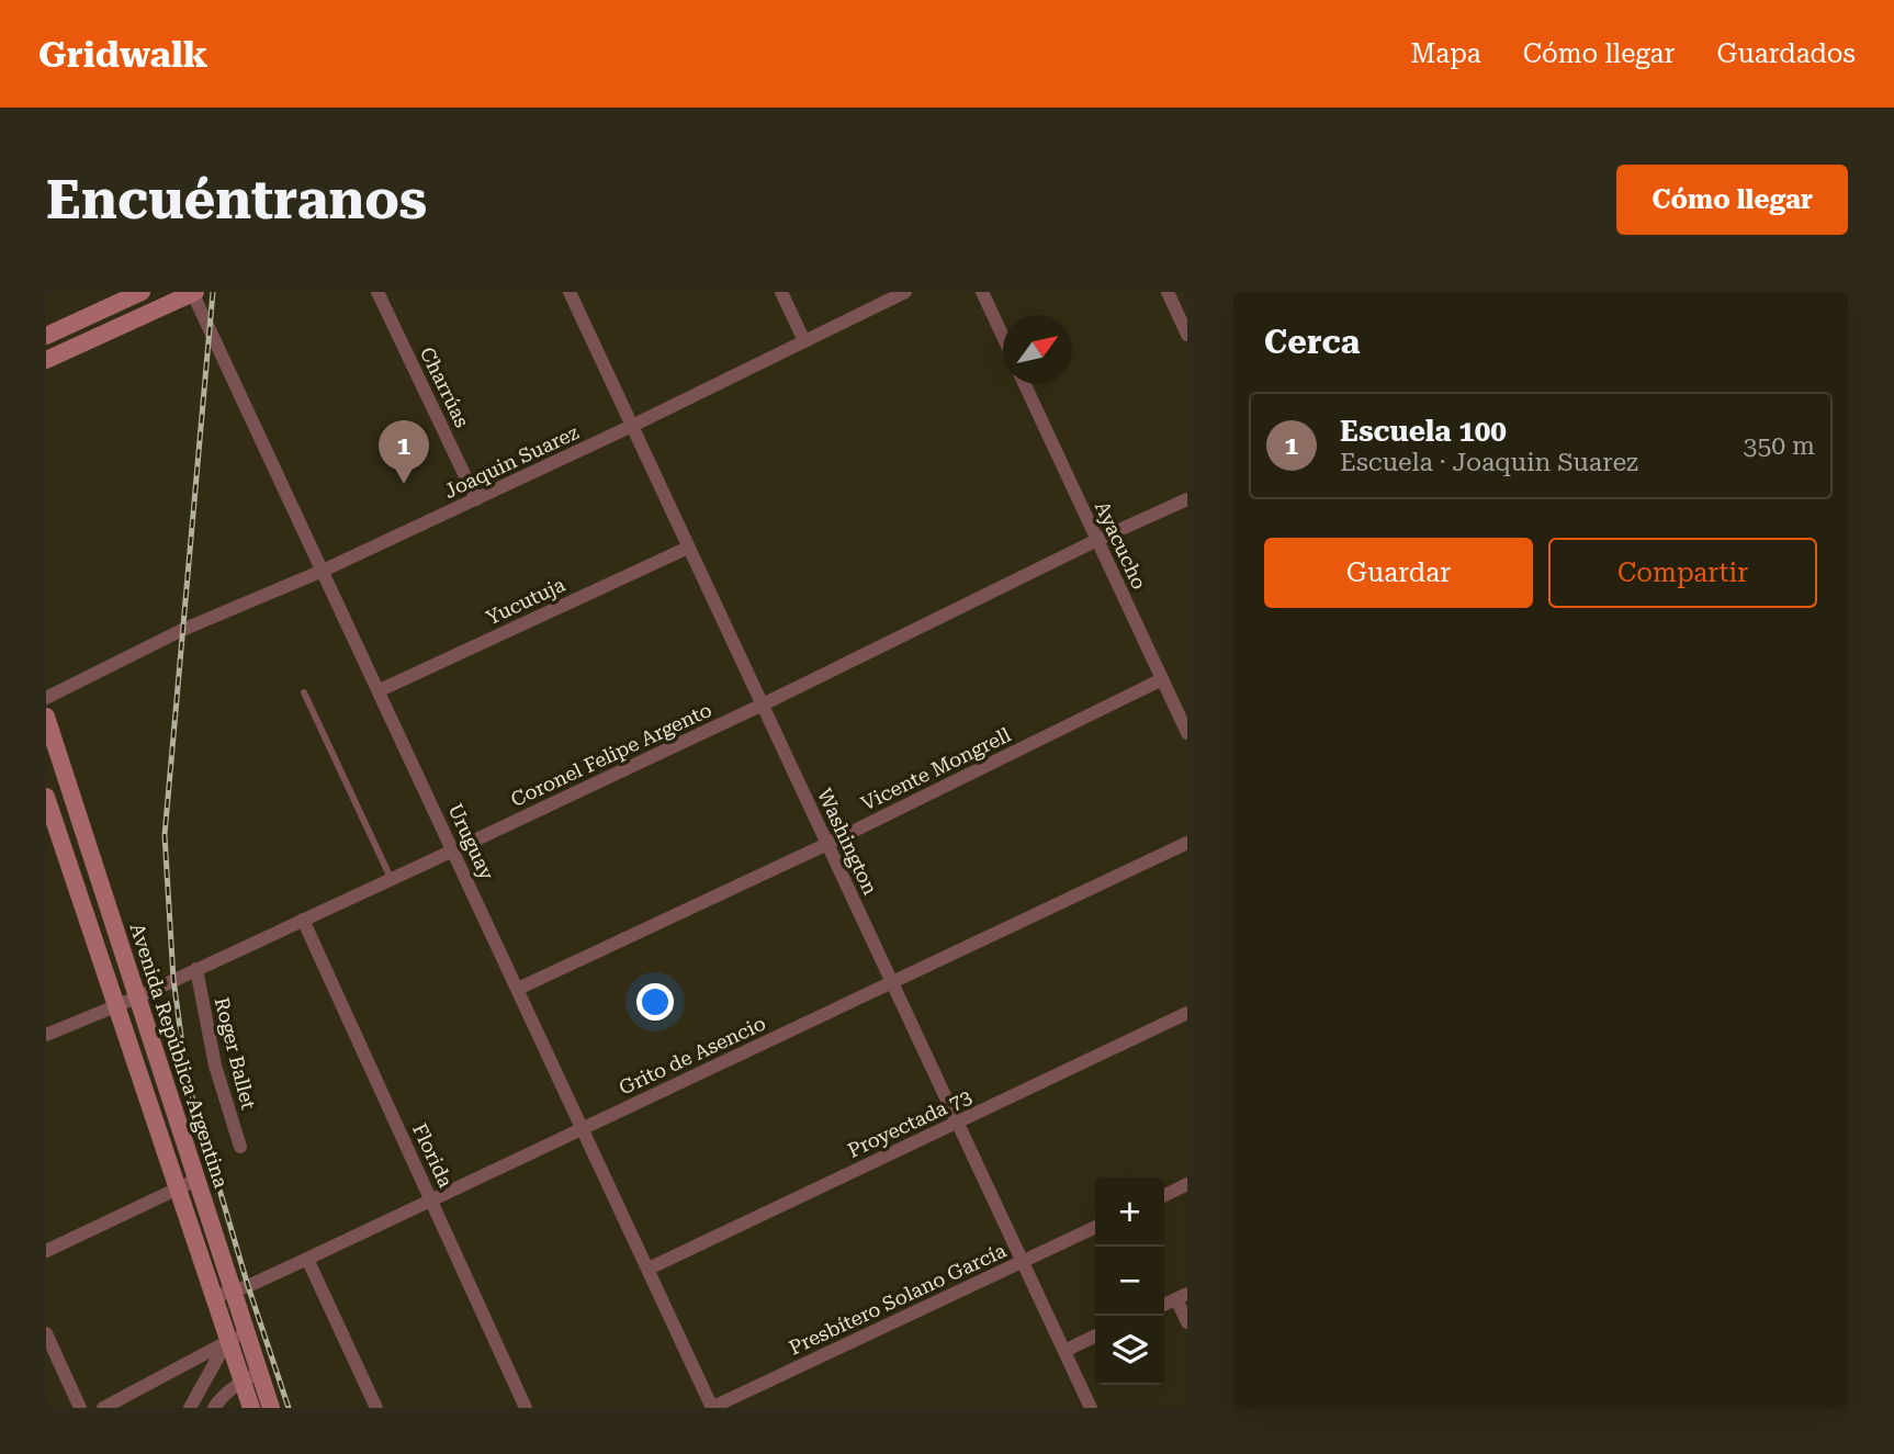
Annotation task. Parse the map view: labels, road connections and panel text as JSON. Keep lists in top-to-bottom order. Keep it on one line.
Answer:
{"streets":{"street":["Charrúas","Joaquin Suarez","Ayacucho","Yucutuja","Coronel Felipe Argento","Vicente Mongrell","Uruguay","Washington","Roger Ballet","Avenida República Argentina","Grito de Asencio","Proyectada 73","Florida","Presbítero Solano García"]},"crossings":[["Charrúas","Joaquin Suarez"],["Joaquin Suarez","Uruguay"],["Joaquin Suarez","Washington"],["Ayacucho","Coronel Felipe Argento"],["Ayacucho","Vicente Mongrell"],["Yucutuja","Uruguay"],["Yucutuja","Washington"],["Coronel Felipe Argento","Uruguay"],["Coronel Felipe Argento","Washington"],["Coronel Felipe Argento","Roger Ballet"],["Coronel Felipe Argento","Avenida República Argentina"],["Coronel Felipe Argento","Florida"],["Vicente Mongrell","Uruguay"],["Vicente Mongrell","Washington"],["Uruguay","Grito de Asencio"],["Uruguay","Proyectada 73"],["Uruguay","Presbítero Solano García"],["Washington","Grito de Asencio"],["Washington","Proyectada 73"],["Washington","Presbítero Solano García"],["Avenida República Argentina","Grito de Asencio"],["Grito de Asencio","Florida"]],"north":"top right","page":{"header":"Gridwalk","nav":["Mapa","Cómo llegar","Guardados"],"buttons":["Cómo llegar",["Guardar","Compartir"]],"title":"Encuéntranos","heading":"Cerca","list":[{"mark":"1","name":"Escuela 100","note":"Escuela · Joaquin Suarez","value":"350 m"}],"pins":"1","map_buttons":["+","−"]}}
